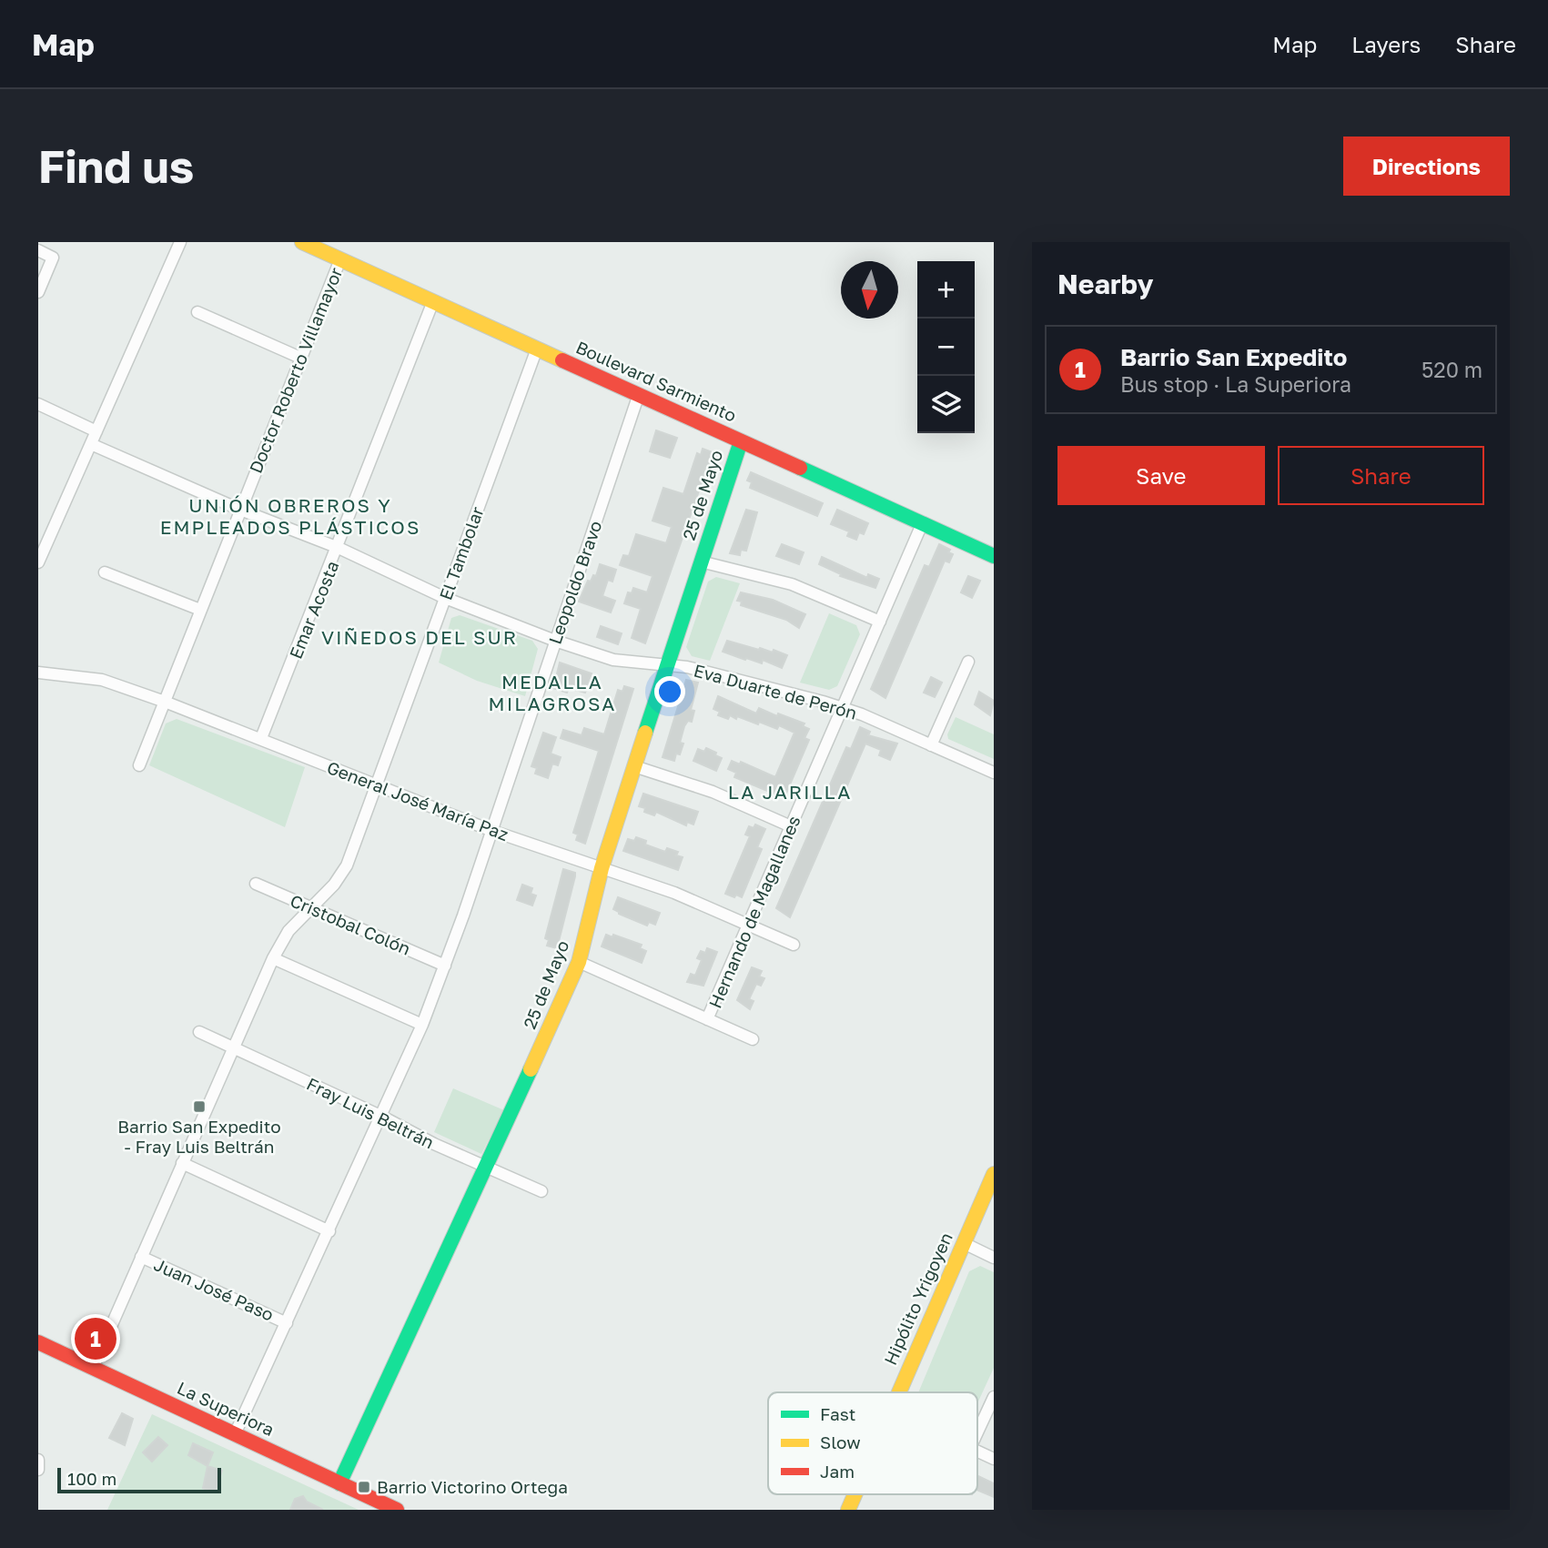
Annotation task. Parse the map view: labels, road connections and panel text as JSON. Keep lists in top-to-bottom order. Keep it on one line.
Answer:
{"streets":{"street":["Doctor Roberto Villamayor","Boulevard Sarmiento","25 de Mayo","El Tambolar","Leopoldo Bravo","Emar Acosta","Eva Duarte de Perón","General José María Paz","Hernando de Magallanes","Cristobal Colón","Fray Luis Beltrán","Juan José Paso","Hipólito Yrigoyen","La Superiora"]},"crossings":[["Doctor Roberto Villamayor","Boulevard Sarmiento"],["Doctor Roberto Villamayor","Eva Duarte de Perón"],["Doctor Roberto Villamayor","General José María Paz"],["Boulevard Sarmiento","25 de Mayo"],["Boulevard Sarmiento","El Tambolar"],["Boulevard Sarmiento","Leopoldo Bravo"],["Boulevard Sarmiento","Emar Acosta"],["Boulevard Sarmiento","Hernando de Magallanes"],["25 de Mayo","Eva Duarte de Perón"],["25 de Mayo","General José María Paz"],["25 de Mayo","Fray Luis Beltrán"],["25 de Mayo","La Superiora"],["El Tambolar","Eva Duarte de Perón"],["El Tambolar","General José María Paz"],["El Tambolar","Cristobal Colón"],["El Tambolar","Fray Luis Beltrán"],["El Tambolar","Juan José Paso"],["El Tambolar","La Superiora"],["Leopoldo Bravo","Eva Duarte de Perón"],["Leopoldo Bravo","General José María Paz"],["Leopoldo Bravo","Cristobal Colón"],["Leopoldo Bravo","Fray Luis Beltrán"],["Leopoldo Bravo","Juan José Paso"],["Leopoldo Bravo","La Superiora"],["Emar Acosta","Eva Duarte de Perón"],["Emar Acosta","General José María Paz"],["Eva Duarte de Perón","Hernando de Magallanes"],["General José María Paz","Hernando de Magallanes"]],"districts":["UNIÓN OBREROS Y EMPLEADOS PLÁSTICOS","VIÑEDOS DEL SUR","MEDALLA MILAGROSA","LA JARILLA"],"places":{"transit":["Barrio San Expedito - Fray Luis Beltrán","Barrio Victorino Ortega"]},"legend":["Fast","Slow","Jam"],"scale_bar":"100 m","north":"bottom","page":{"header":"Map","nav":["Map","Layers","Share"],"buttons":["Directions",["Save","Share"]],"title":"Find us","heading":"Nearby","map_buttons":["+","−"],"list":[{"mark":"1","name":"Barrio San Expedito","note":"Bus stop · La Superiora","value":"520 m"}],"pins":"1","scale":"100 m"}}
